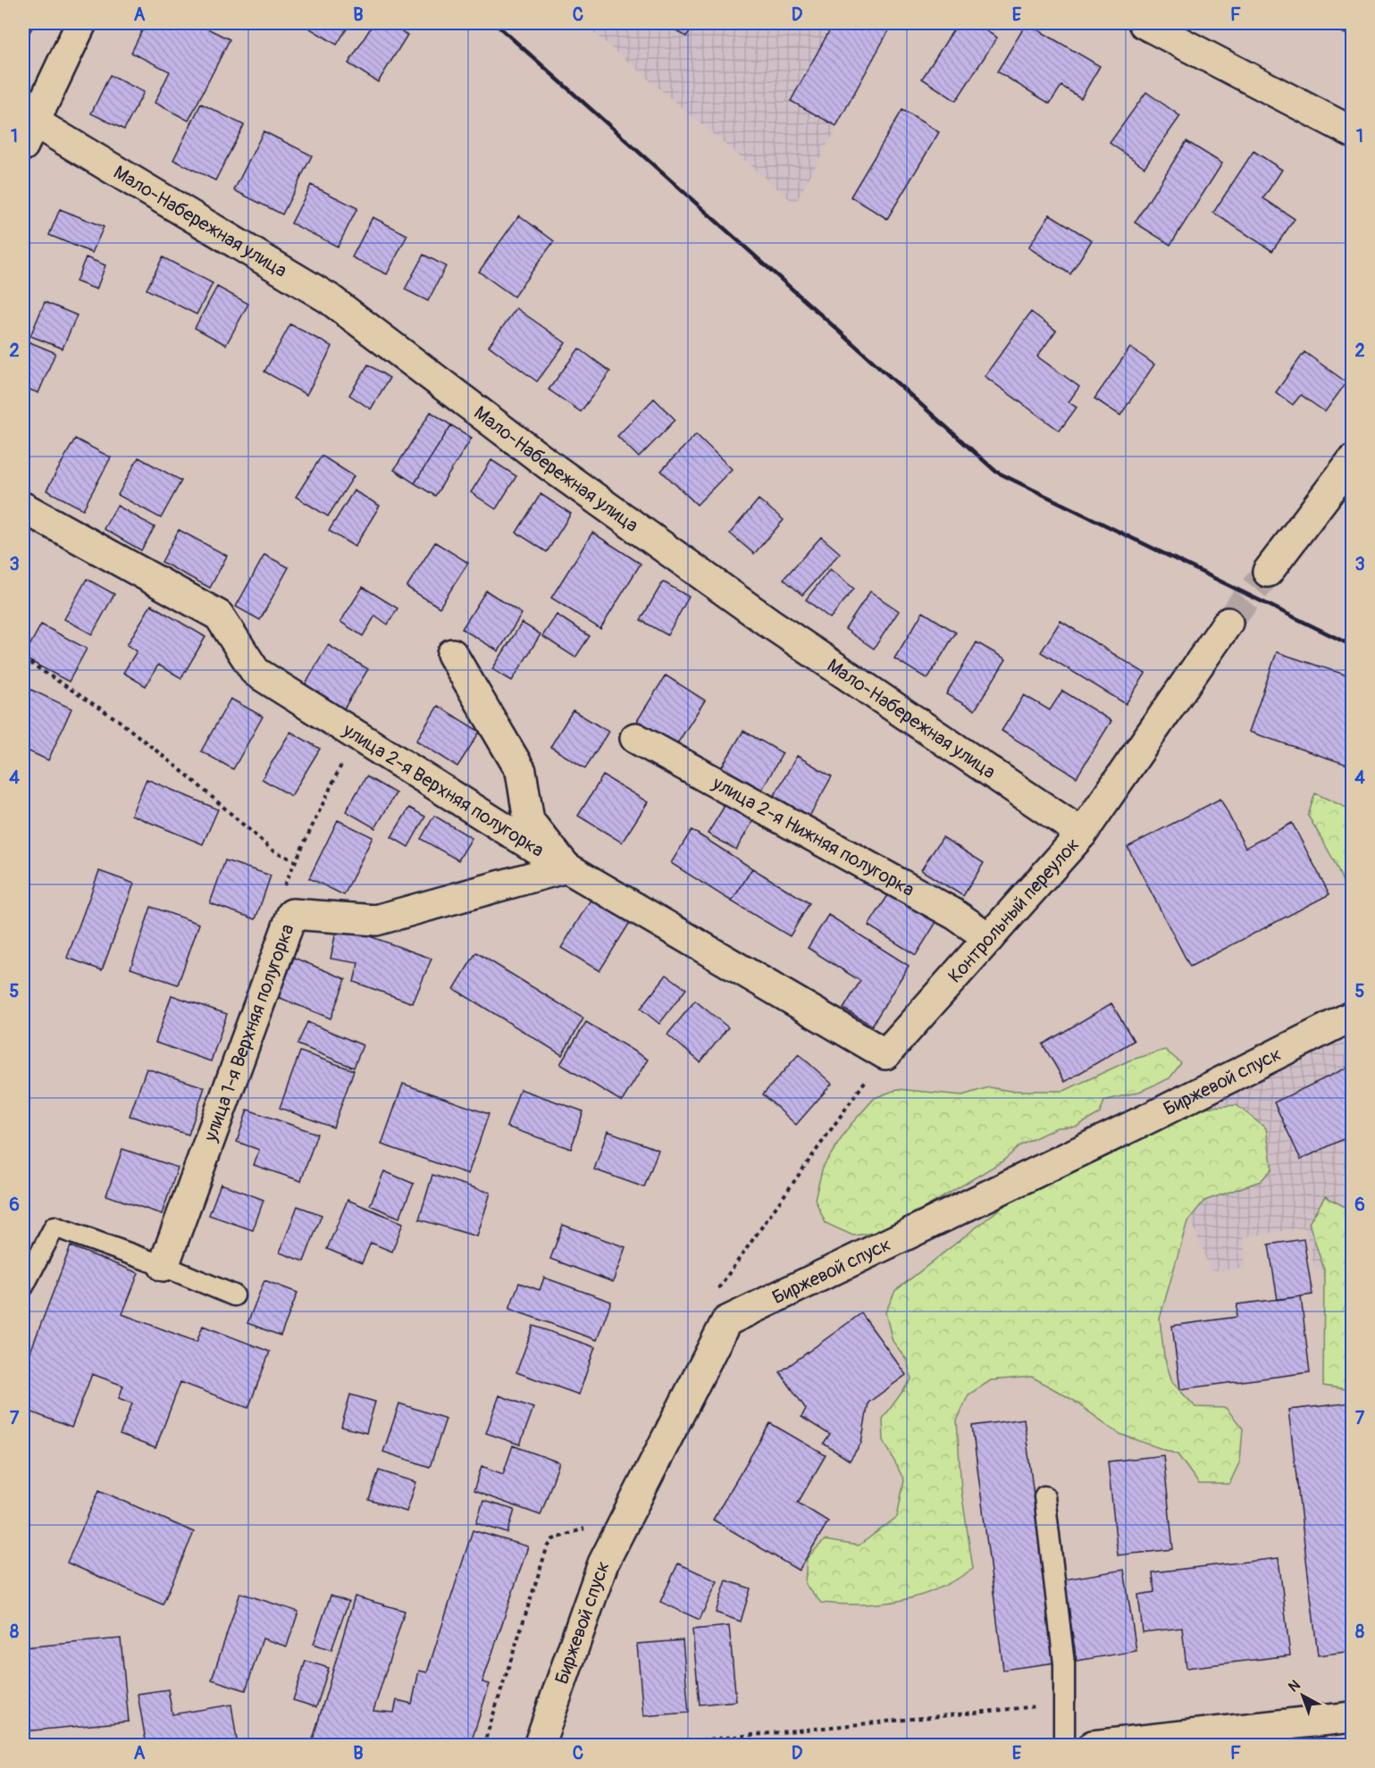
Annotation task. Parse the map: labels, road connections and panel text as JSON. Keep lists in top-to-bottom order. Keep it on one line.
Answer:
{"streets":{"street":["Мало-Набережная улица","улица 2-я Верхняя полугорка","улица 2-я Нижняя полугорка","Контрольный переулок","улица 1-я Верхняя полугорка","Биржевой спуск"]},"crossings":[["Мало-Набережная улица","Контрольный переулок"],["улица 2-я Верхняя полугорка","Контрольный переулок"],["улица 2-я Верхняя полугорка","улица 1-я Верхняя полугорка"],["улица 2-я Нижняя полугорка","Контрольный переулок"]],"north":"top left","grid":{"columns":["A","B","C","D","E","F"],"rows":["1","2","3","4","5","6","7","8"]}}
